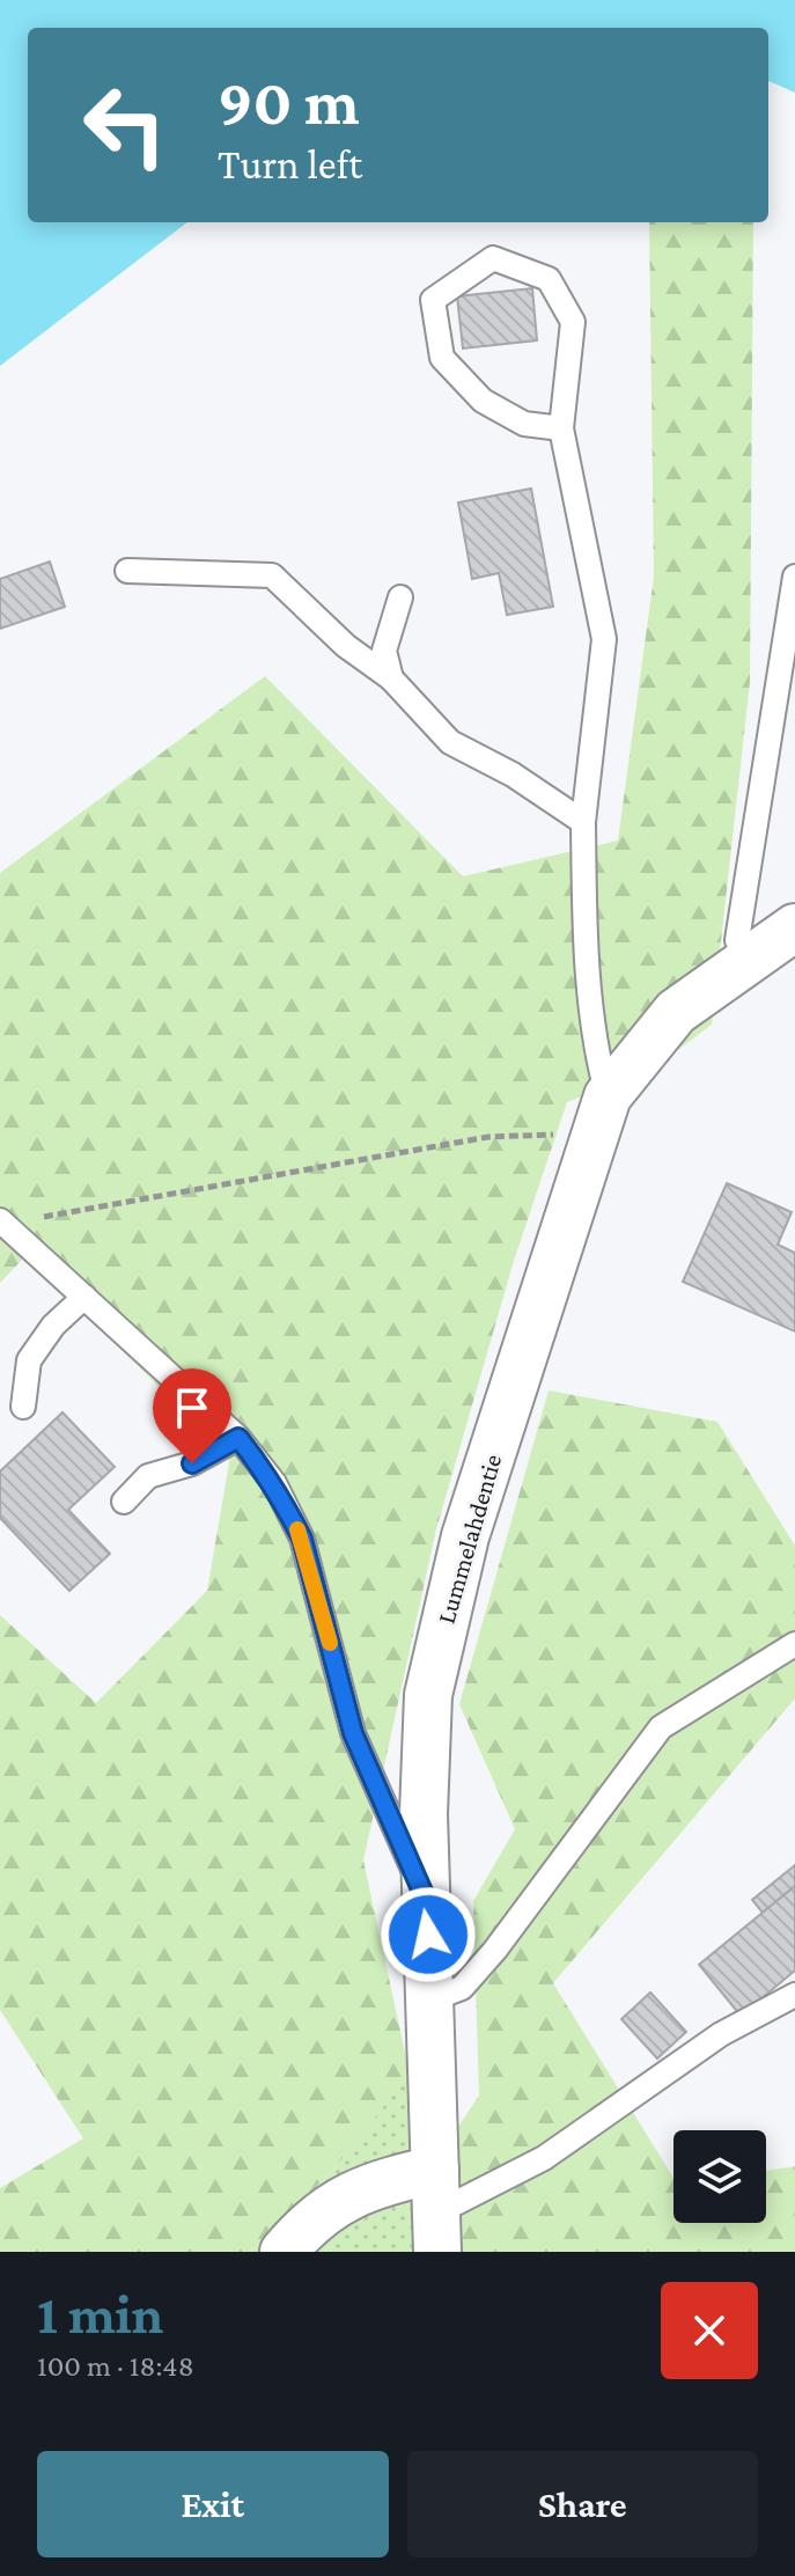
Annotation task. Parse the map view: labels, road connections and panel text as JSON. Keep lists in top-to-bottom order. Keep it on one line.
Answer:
{"streets":{"street":["Lummelahdentie"]},"page":{"turn":["90 m","Turn left"],"heading":["1 min","100 m · 18:48"],"buttons":["Exit","Share"]}}
